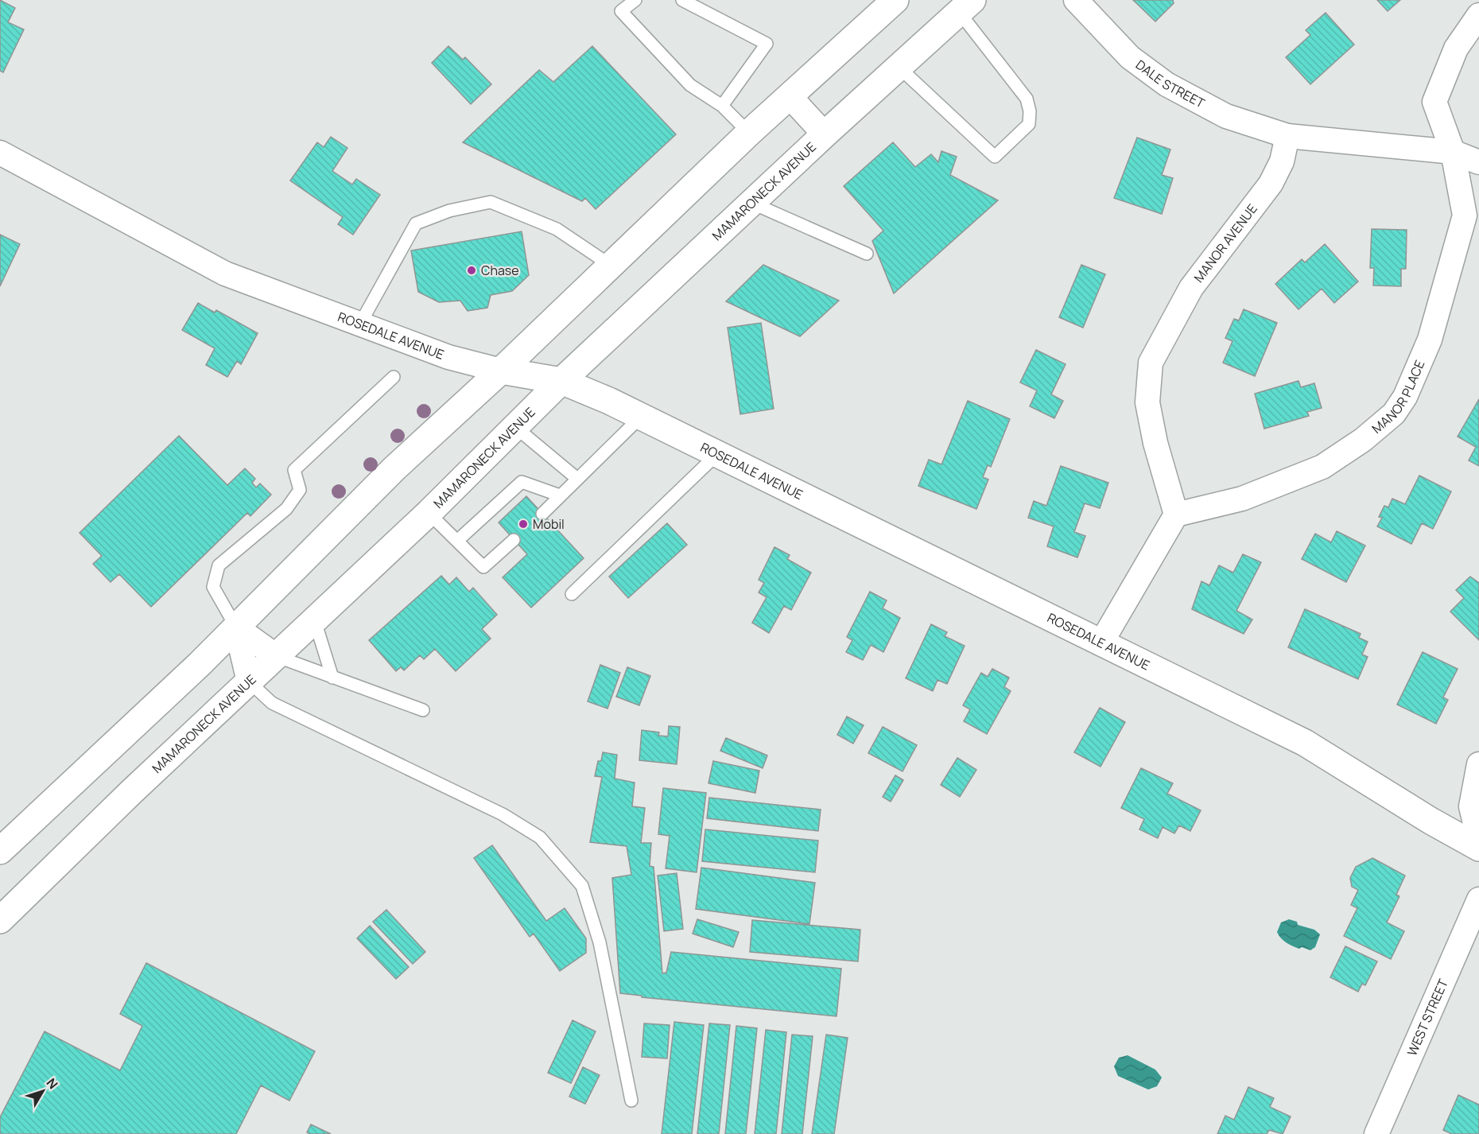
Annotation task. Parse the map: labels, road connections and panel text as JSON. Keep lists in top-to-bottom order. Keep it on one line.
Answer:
{"streets":{"main road":["MAMARONECK AVENUE","ROSEDALE AVENUE"],"street":["DALE STREET","MANOR AVENUE","MANOR PLACE","WEST STREET"]},"crossings":[["DALE STREET","MANOR AVENUE"],["MAMARONECK AVENUE","ROSEDALE AVENUE"],["MANOR AVENUE","MANOR PLACE"]],"places":["Chase","Mobil"],"north":"top right"}
